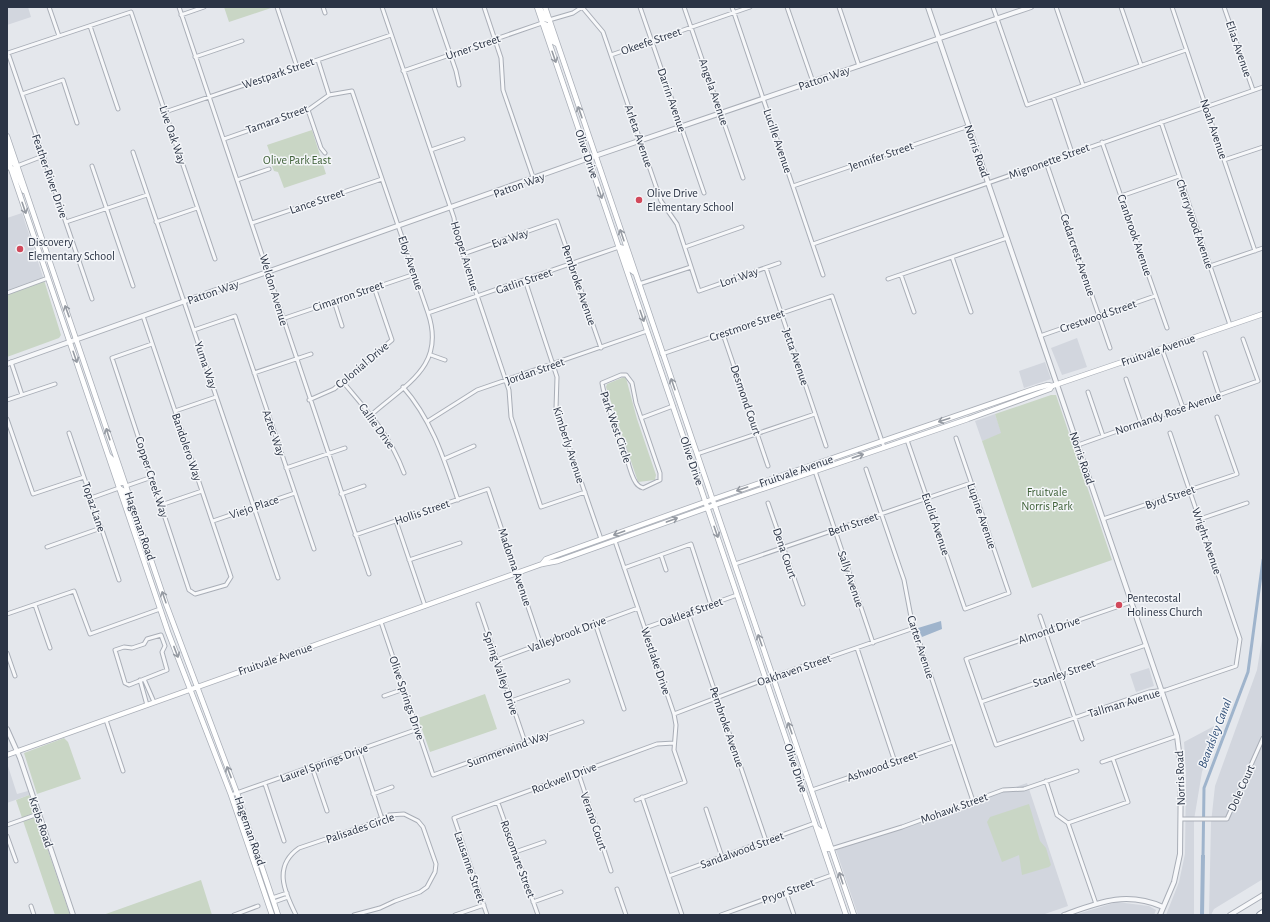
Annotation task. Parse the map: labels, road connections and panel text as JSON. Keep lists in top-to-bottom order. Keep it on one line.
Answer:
{"streets":{"main road":["Olive Drive","Fruitvale Avenue","Hageman Road"],"street":["Okeefe Street","Urner Street","Elias Avenue","Westpark Street","Patton Way","Angela Avenue","Darrin Avenue","Tamara Street","Noah Avenue","Live Oak Way","Arleta Avenue","Lucille Avenue","Norris Road","Jennifer Street","Mignonette Street","Feather River Drive","Lance Street","Cherrywood Avenue","Cranbrook Avenue","Eva Way","Cedarcrest Avenue","Hooper Avenue","Eloy Avenue","Lori Way","Gatlin Street","Pembroke Avenue","Weldon Avenue","Cimarron Street","Crestwood Street","Crestmore Street","Jetta Avenue","Yuma Way","Colonial Drive","Jordan Street","Desmond Court","Normandy Rose Avenue","Callie Drive","Park West Circle","Aztec Way","Kimberly Avenue","Bandolero Way","Copper Creek Way","Byrd Street","Topaz Lane","Viejo Place","Hollis Street","Lupine Avenue","Beth Street","Euclid Avenue","Wright Avenue","Dena Court","Madonna Avenue","Sally Avenue","Oakleaf Street","Almond Drive","Valleybrook Drive","Carter Avenue","Westlake Drive","Oakhaven Street","Spring Valley Drive","Stanley Street","Olive Springs Drive","Tallman Avenue","Summerwind Way","Laurel Springs Drive","Ashwood Street","Rockwell Drive","Dole Court","Mohawk Street","Verano Court","Krebs Road","Palisades Circle","Sandalwood Street","Roscomare Street","Lausanne Street","Pryor Street"]},"crossings":[["Okeefe Street","Angela Avenue"],["Okeefe Street","Darrin Avenue"],["Okeefe Street","Arleta Avenue"],["Okeefe Street","Lucille Avenue"],["Urner Street","Olive Drive"],["Urner Street","Hooper Avenue"],["Elias Avenue","Mignonette Street"],["Westpark Street","Live Oak Way"],["Westpark Street","Hooper Avenue"],["Westpark Street","Weldon Avenue"],["Patton Way","Angela Avenue"],["Patton Way","Darrin Avenue"],["Patton Way","Arleta Avenue"],["Patton Way","Lucille Avenue"],["Patton Way","Norris Road"],["Patton Way","Olive Drive"],["Patton Way","Hooper Avenue"],["Patton Way","Eloy Avenue"],["Patton Way","Weldon Avenue"],["Patton Way","Yuma Way"],["Patton Way","Bandolero Way"],["Patton Way","Hageman Road"],["Tamara Street","Eloy Avenue"],["Tamara Street","Weldon Avenue"],["Noah Avenue","Mignonette Street"],["Arleta Avenue","Lori Way"],["Lucille Avenue","Jennifer Street"],["Lucille Avenue","Mignonette Street"],["Norris Road","Jennifer Street"],["Norris Road","Mignonette Street"],["Norris Road","Crestwood Street"],["Norris Road","Fruitvale Avenue"],["Norris Road","Normandy Rose Avenue"],["Norris Road","Byrd Street"],["Norris Road","Almond Drive"],["Norris Road","Stanley Street"],["Norris Road","Tallman Avenue"],["Norris Road","Dole Court"],["Olive Drive","Gatlin Street"],["Olive Drive","Crestmore Street"],["Olive Drive","Fruitvale Avenue"],["Olive Drive","Jordan Street"],["Olive Drive","Beth Street"],["Olive Drive","Oakleaf Street"],["Olive Drive","Oakhaven Street"],["Olive Drive","Ashwood Street"],["Olive Drive","Mohawk Street"],["Olive Drive","Sandalwood Street"],["Olive Drive","Pryor Street"],["Mignonette Street","Cherrywood Avenue"],["Mignonette Street","Cranbrook Avenue"],["Mignonette Street","Cedarcrest Avenue"],["Lance Street","Eloy Avenue"],["Lance Street","Weldon Avenue"],["Cherrywood Avenue","Fruitvale Avenue"],["Cranbrook Avenue","Crestwood Street"],["Eva Way","Hooper Avenue"],["Eva Way","Pembroke Avenue"],["Cedarcrest Avenue","Crestwood Street"],["Hooper Avenue","Gatlin Street"],["Hooper Avenue","Jordan Street"],["Hooper Avenue","Kimberly Avenue"],["Eloy Avenue","Gatlin Street"],["Eloy Avenue","Cimarron Street"],["Eloy Avenue","Callie Drive"],["Lori Way","Jetta Avenue"],["Gatlin Street","Pembroke Avenue"],["Gatlin Street","Kimberly Avenue"],["Pembroke Avenue","Jordan Street"],["Pembroke Avenue","Oakleaf Street"],["Pembroke Avenue","Oakhaven Street"],["Pembroke Avenue","Sandalwood Street"],["Weldon Avenue","Cimarron Street"],["Weldon Avenue","Colonial Drive"],["Weldon Avenue","Hollis Street"],["Cimarron Street","Colonial Drive"],["Crestmore Street","Fruitvale Avenue"],["Crestmore Street","Jetta Avenue"],["Crestmore Street","Desmond Court"],["Fruitvale Avenue","Kimberly Avenue"],["Fruitvale Avenue","Euclid Avenue"],["Fruitvale Avenue","Hageman Road"],["Fruitvale Avenue","Madonna Avenue"],["Fruitvale Avenue","Sally Avenue"],["Fruitvale Avenue","Westlake Drive"],["Fruitvale Avenue","Olive Springs Drive"],["Fruitvale Avenue","Krebs Road"],["Yuma Way","Aztec Way"],["Yuma Way","Viejo Place"],["Colonial Drive","Callie Drive"],["Jordan Street","Kimberly Avenue"],["Aztec Way","Viejo Place"],["Bandolero Way","Copper Creek Way"],["Bandolero Way","Viejo Place"],["Byrd Street","Wright Avenue"],["Hollis Street","Madonna Avenue"],["Lupine Avenue","Beth Street"],["Lupine Avenue","Euclid Avenue"],["Beth Street","Euclid Avenue"],["Beth Street","Dena Court"],["Beth Street","Sally Avenue"],["Beth Street","Carter Avenue"],["Hageman Road","Laurel Springs Drive"],["Wright Avenue","Tallman Avenue"],["Madonna Avenue","Valleybrook Drive"],["Sally Avenue","Oakhaven Street"],["Oakleaf Street","Westlake Drive"],["Almond Drive","Stanley Street"],["Almond Drive","Tallman Avenue"],["Valleybrook Drive","Westlake Drive"],["Valleybrook Drive","Spring Valley Drive"],["Carter Avenue","Oakhaven Street"],["Carter Avenue","Ashwood Street"],["Carter Avenue","Mohawk Street"],["Westlake Drive","Oakhaven Street"],["Westlake Drive","Rockwell Drive"],["Spring Valley Drive","Summerwind Way"],["Stanley Street","Tallman Avenue"],["Olive Springs Drive","Summerwind Way"],["Olive Springs Drive","Laurel Springs Drive"],["Rockwell Drive","Verano Court"],["Rockwell Drive","Roscomare Street"],["Rockwell Drive","Lausanne Street"]],"water":["Beardsley Canal"],"parks":["Olive Park East","Fruitvale Norris Park"],"places":["Olive Drive Elementary School","Discovery Elementary School","Pentecostal Holiness Church"]}
